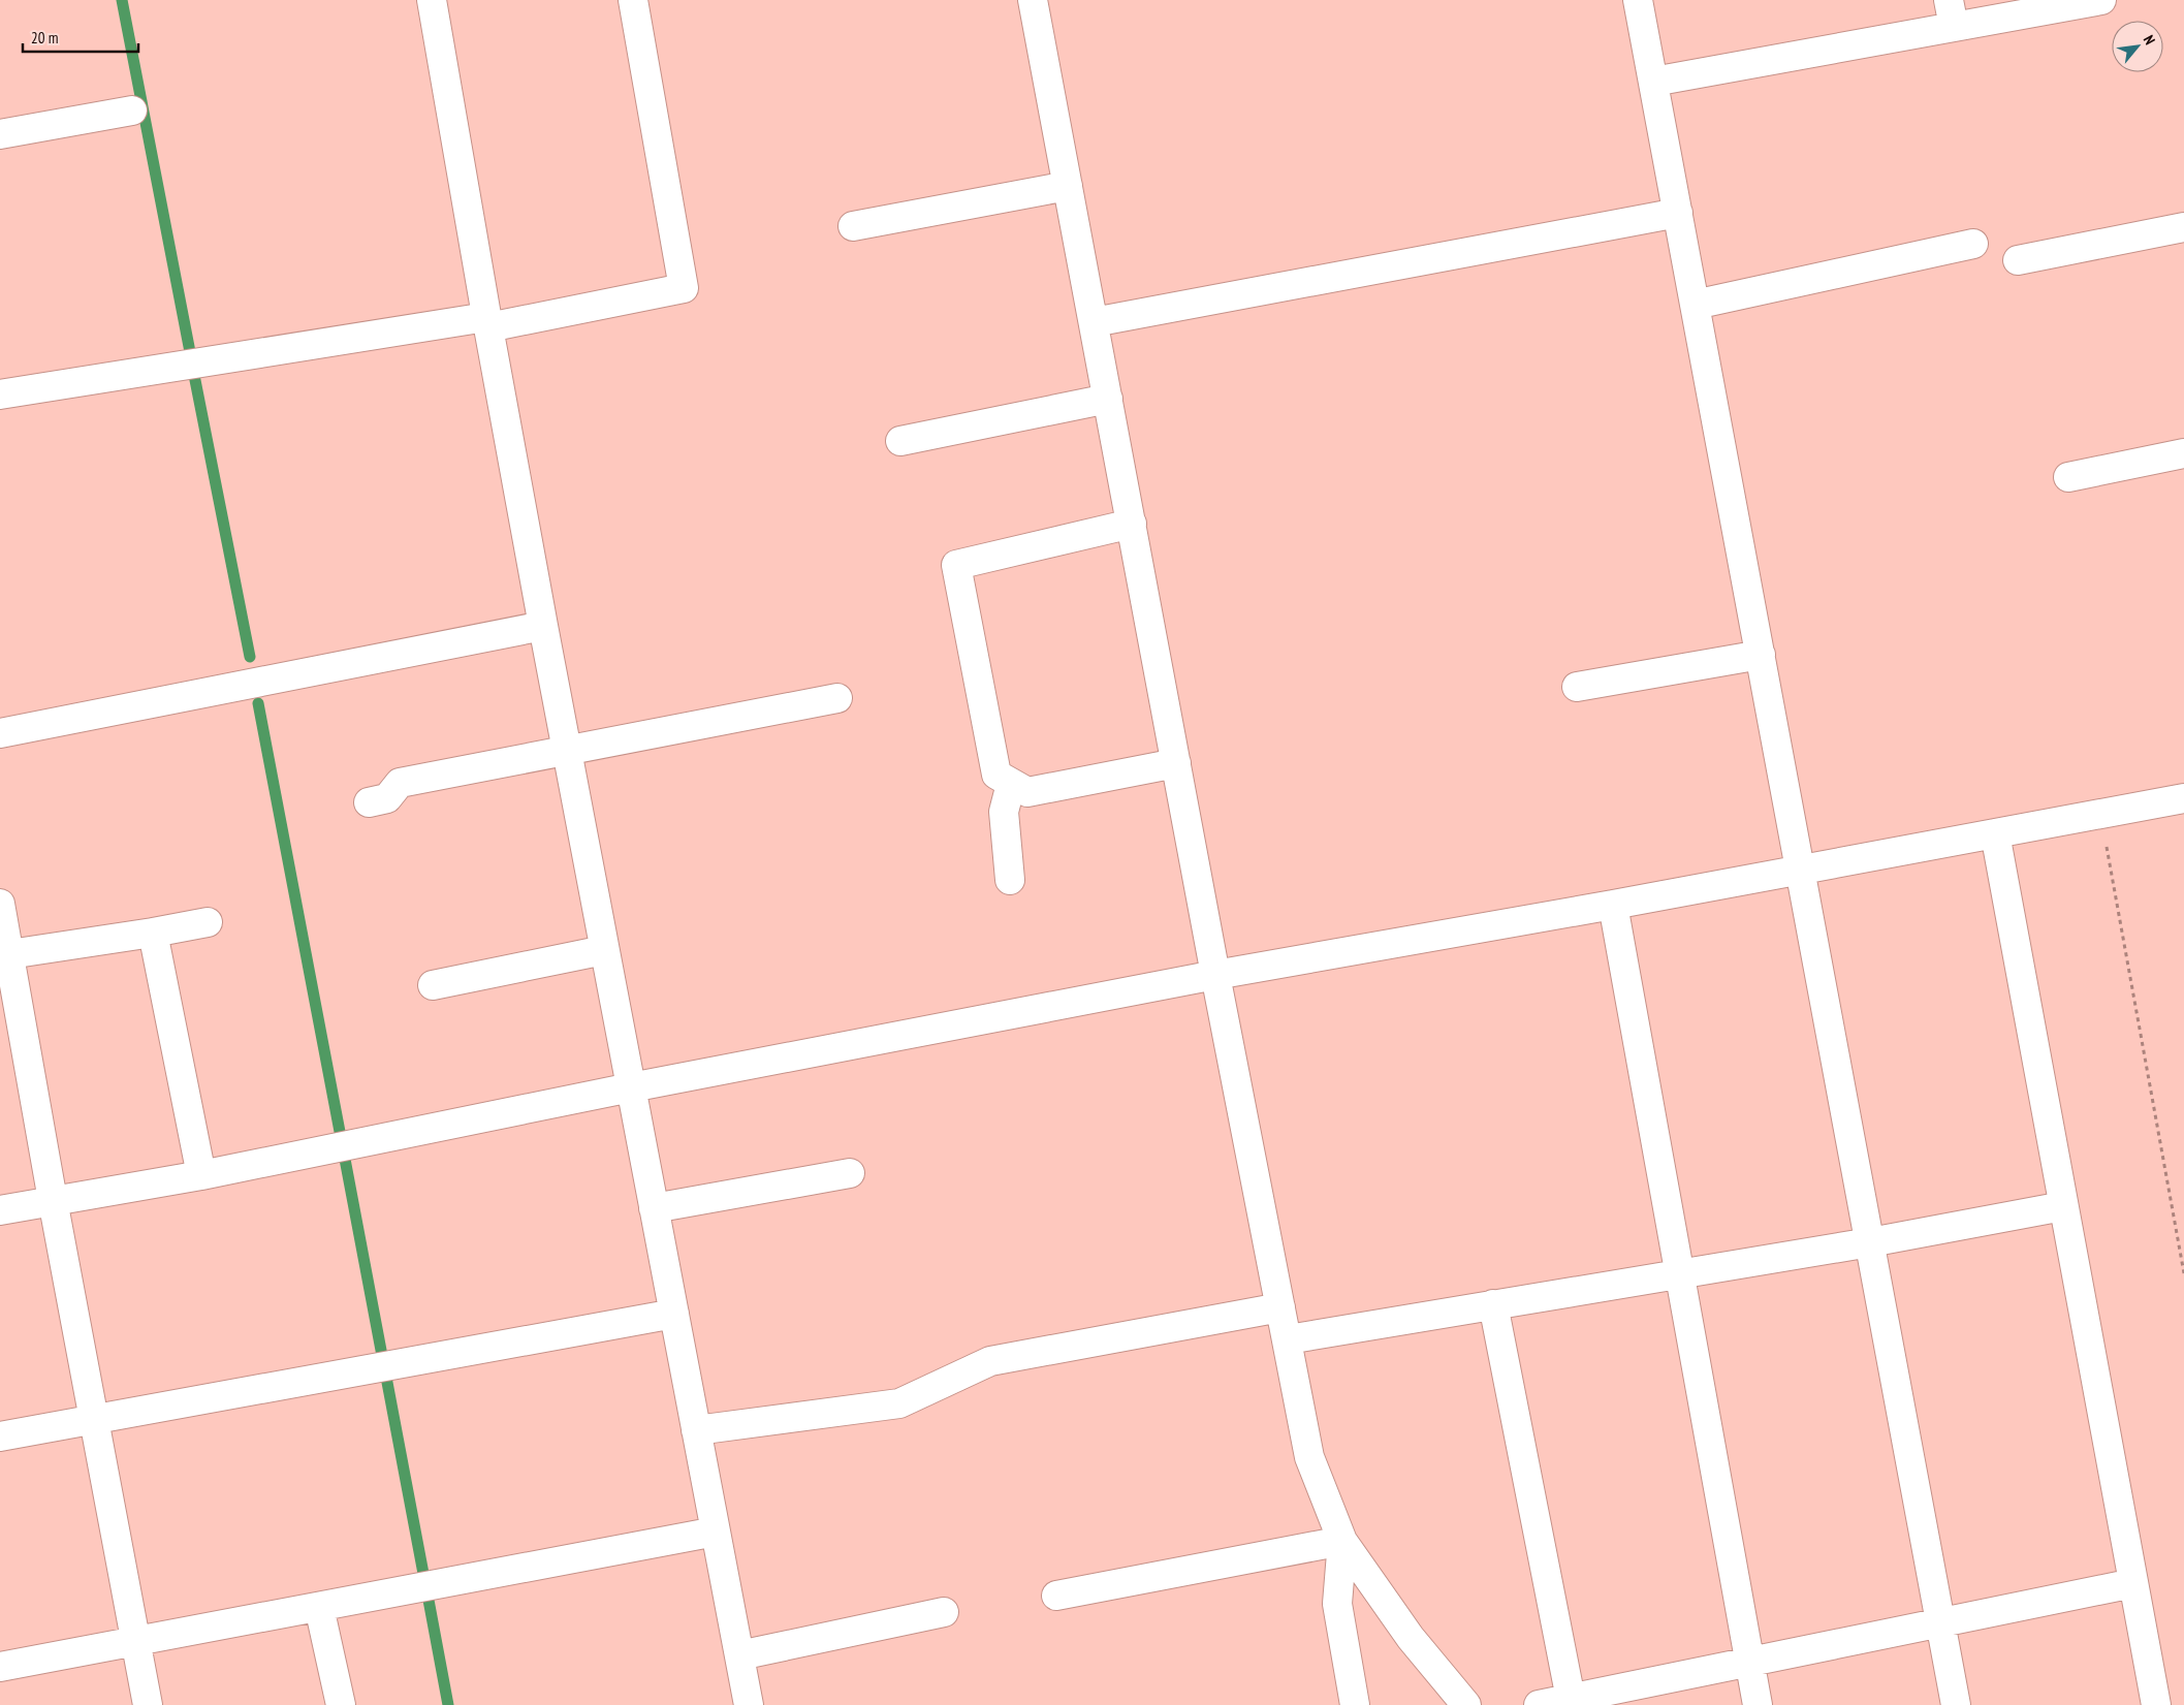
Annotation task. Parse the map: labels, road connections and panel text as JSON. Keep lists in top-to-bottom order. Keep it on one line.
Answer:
{"scale_bar":"20 m","north":"top right"}
